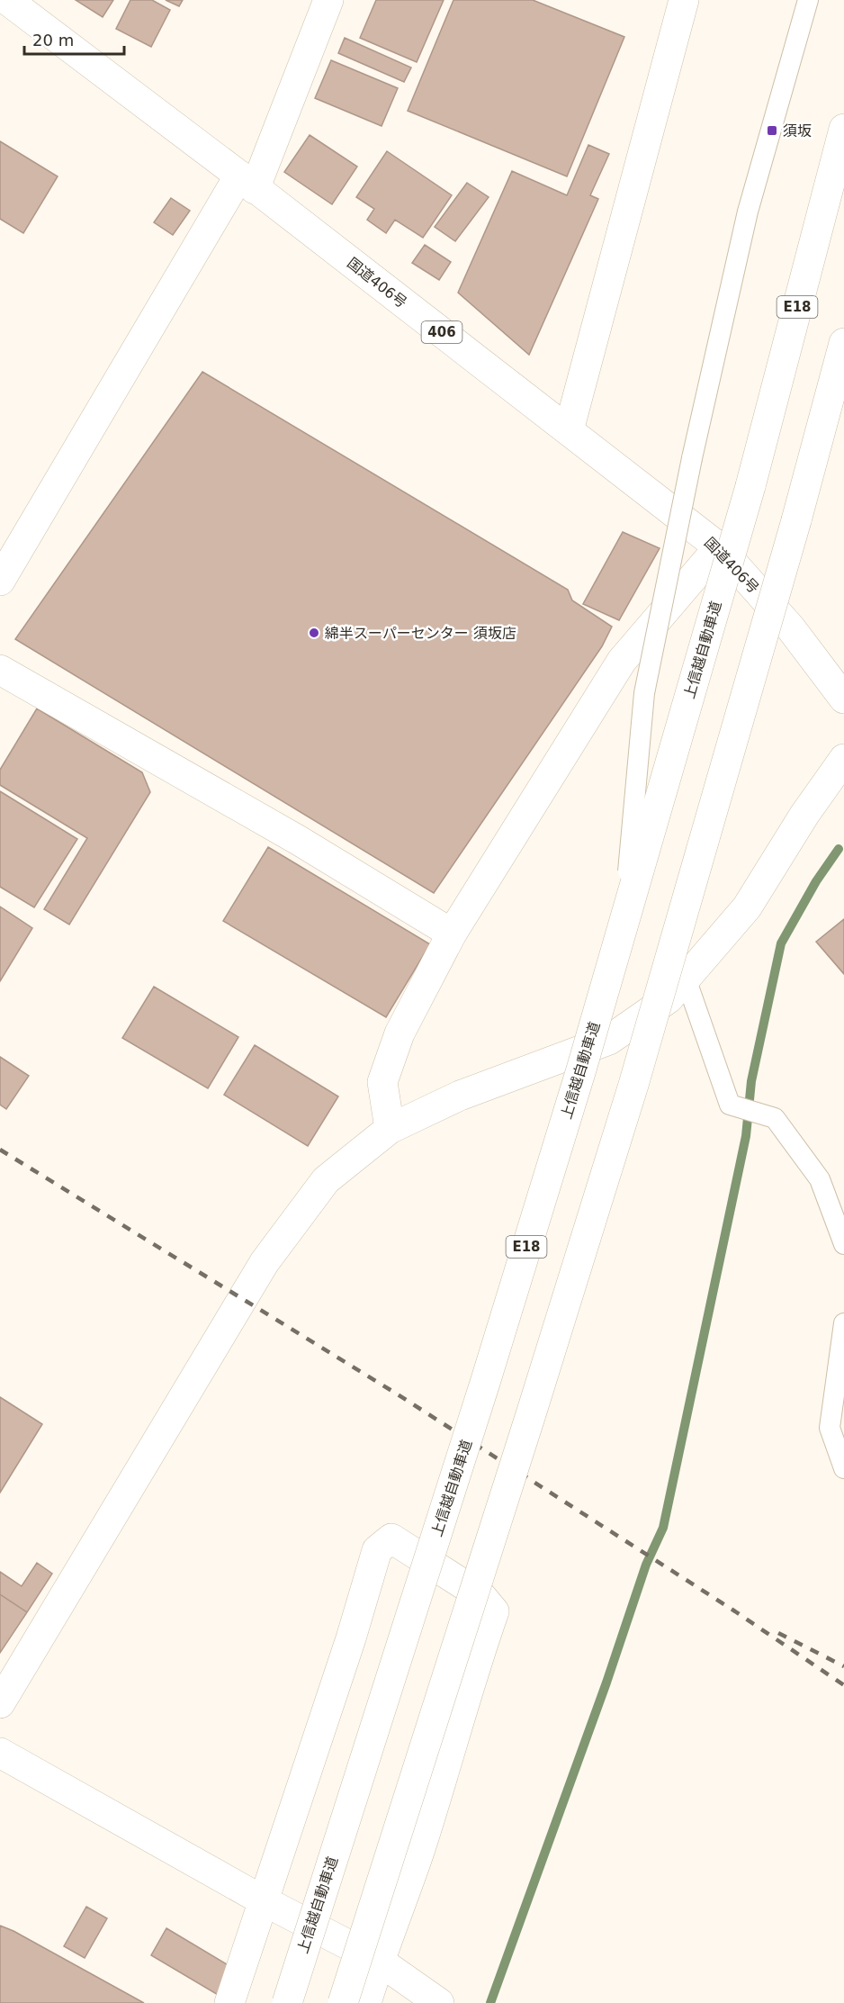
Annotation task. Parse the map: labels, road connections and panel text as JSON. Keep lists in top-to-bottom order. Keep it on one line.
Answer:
{"streets":{"main road":["国道406号","E18","406","上信越自動車道"]},"places":{"transit":["須坂"],"other":["綿半スーパーセンター 須坂店"]},"scale_bar":"20 m"}
